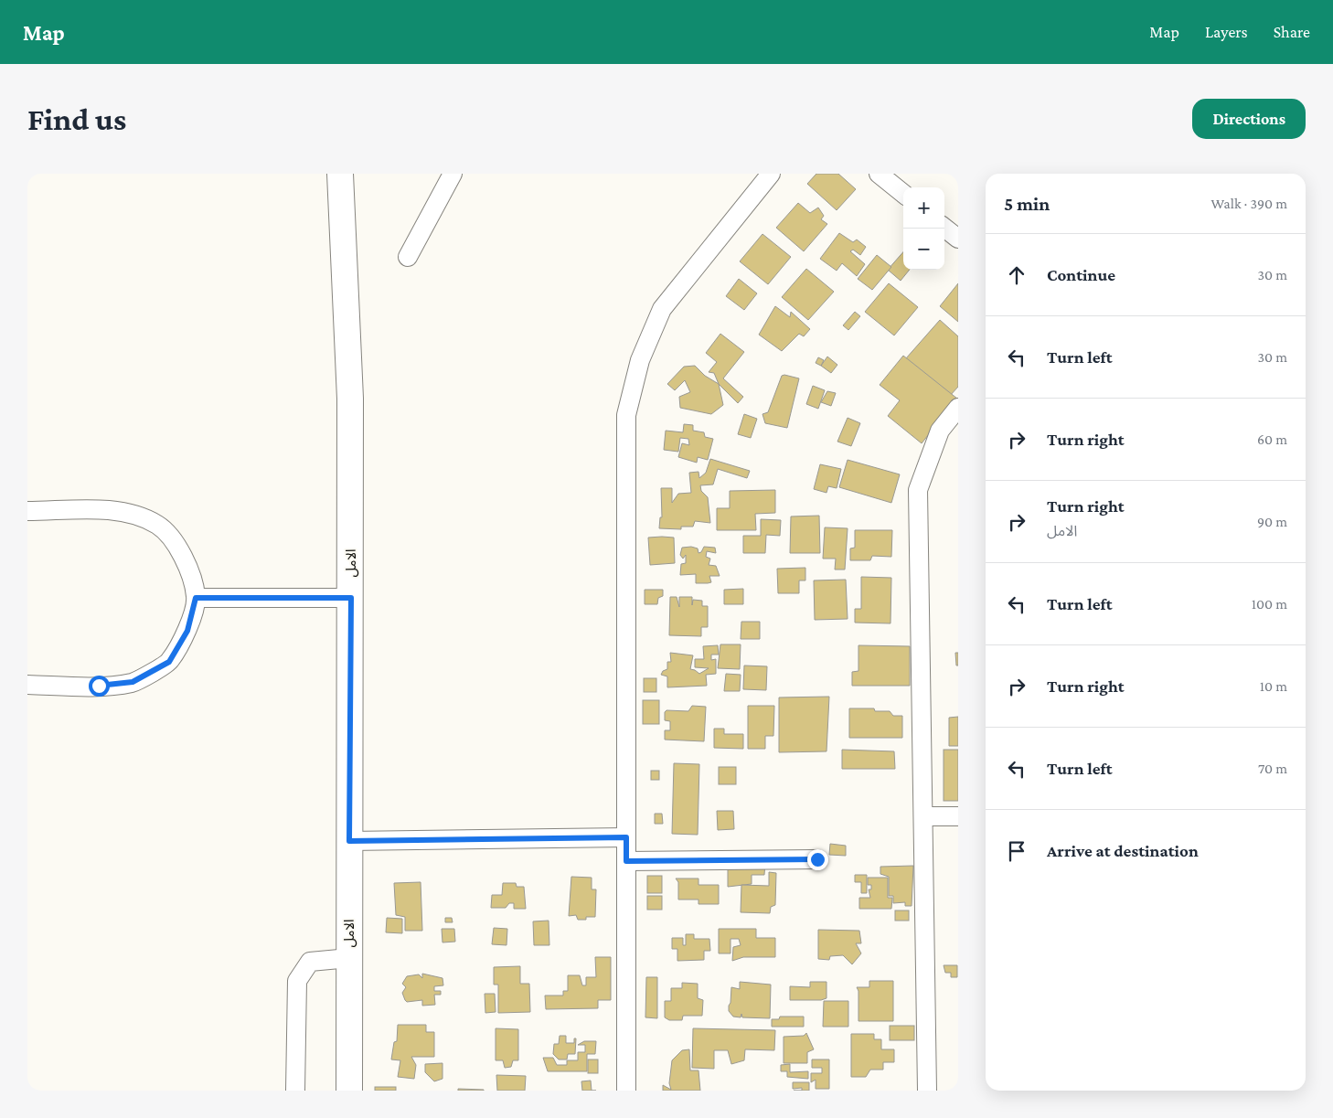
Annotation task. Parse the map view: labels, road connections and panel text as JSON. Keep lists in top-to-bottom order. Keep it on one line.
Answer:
{"streets":{"street":["الامل"]},"page":{"header":"Map","nav":["Map","Layers","Share"],"buttons":"Directions","title":"Find us","heading":["5 min","Walk · 390 m"],"map_buttons":["+","−"],"list":[["Continue","30 m"],["Turn left","30 m"],["Turn right","60 m"],["Turn right","الامل","90 m"],["Turn left","100 m"],["Turn right","10 m"],["Turn left","70 m"],"Arrive at destination"]}}
